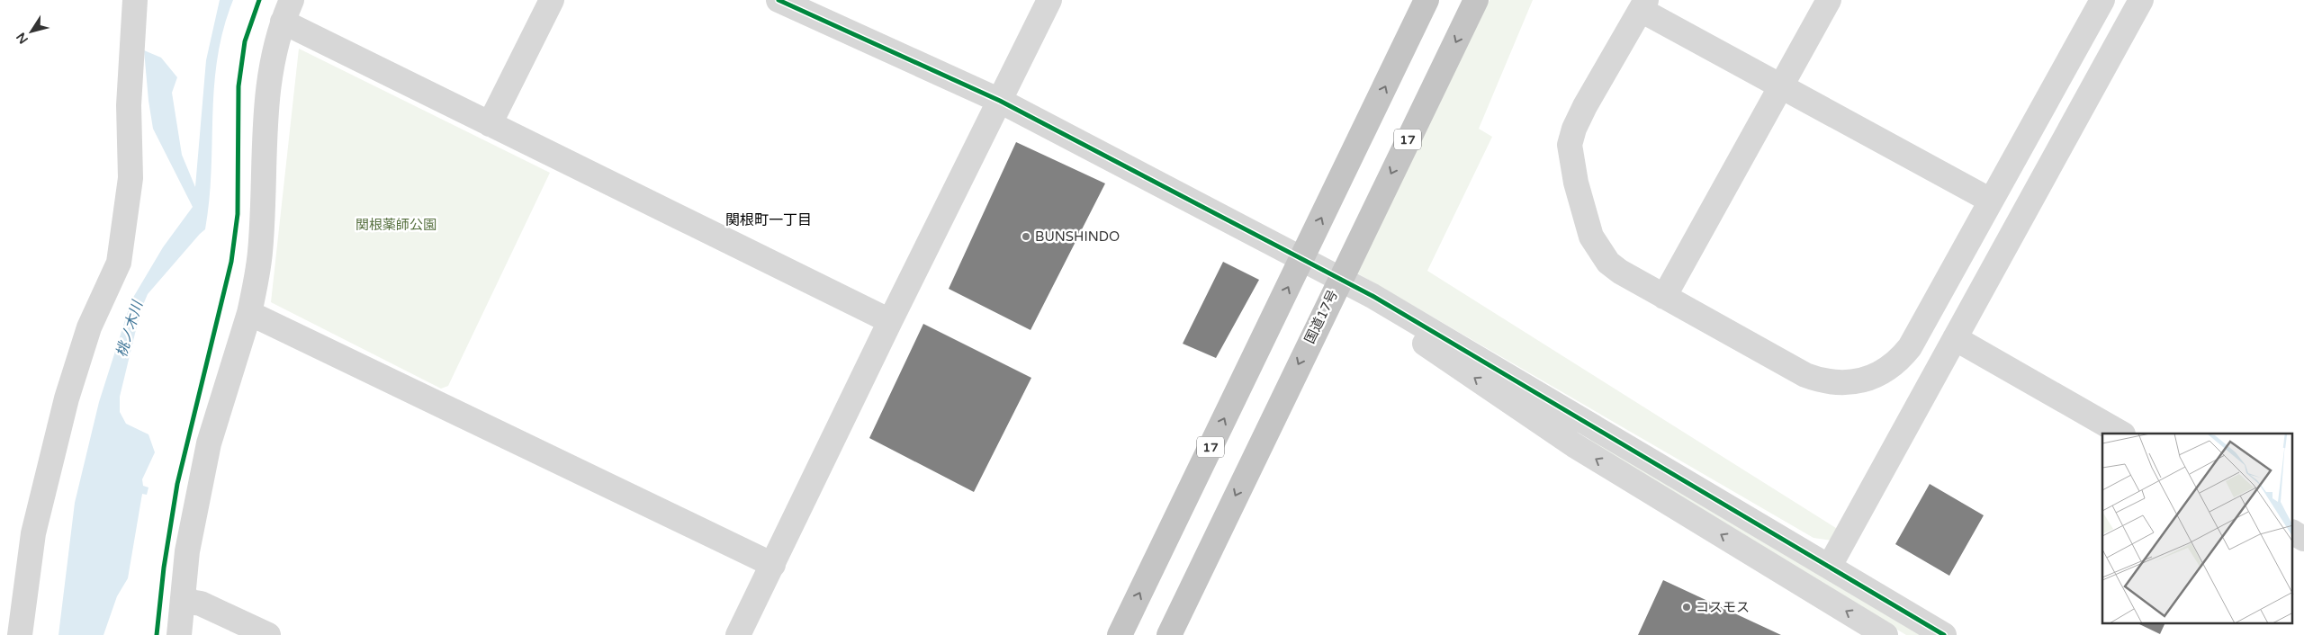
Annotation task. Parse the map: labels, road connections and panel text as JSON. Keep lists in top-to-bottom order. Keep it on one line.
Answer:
{"streets":{"highway":["17","国道17号"]},"districts":["関根町一丁目"],"water":["桃ノ木川"],"parks":["関根薬師公園"],"places":["BUNSHINDO","コスモス"],"north":"bottom left"}
